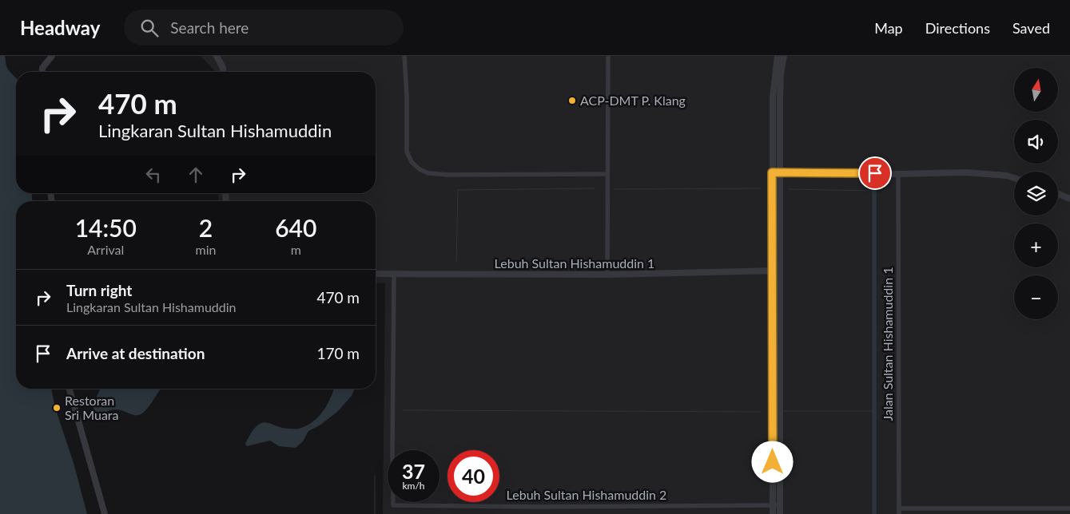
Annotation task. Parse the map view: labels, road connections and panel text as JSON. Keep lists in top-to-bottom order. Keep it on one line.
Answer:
{"streets":{"street":["Lebuh Sultan Hishamuddin 1","Jalan Sultan Hishamuddin 1","Lebuh Sultan Hishamuddin 2"]},"crossings":[["Lebuh Sultan Hishamuddin 1","Lebuh Sultan Hishamuddin 2"]],"places":["ACP-DMT P. Klang","Restoran Sri Muara"],"north":"top","page":{"header":"Headway","search":"Search here","nav":["Map","Directions","Saved"],"map_buttons":["+","−"],"turn":["470 m","Lingkaran Sultan Hishamuddin"],"eta":["14:50","Arrival","2","min","640","m"],"list":[{"name":"Turn right","note":"Lingkaran Sultan Hishamuddin","value":"470 m"},{"name":"Arrive at destination","value":"170 m"}],"speed":"37 km/h","limit":"40"}}
